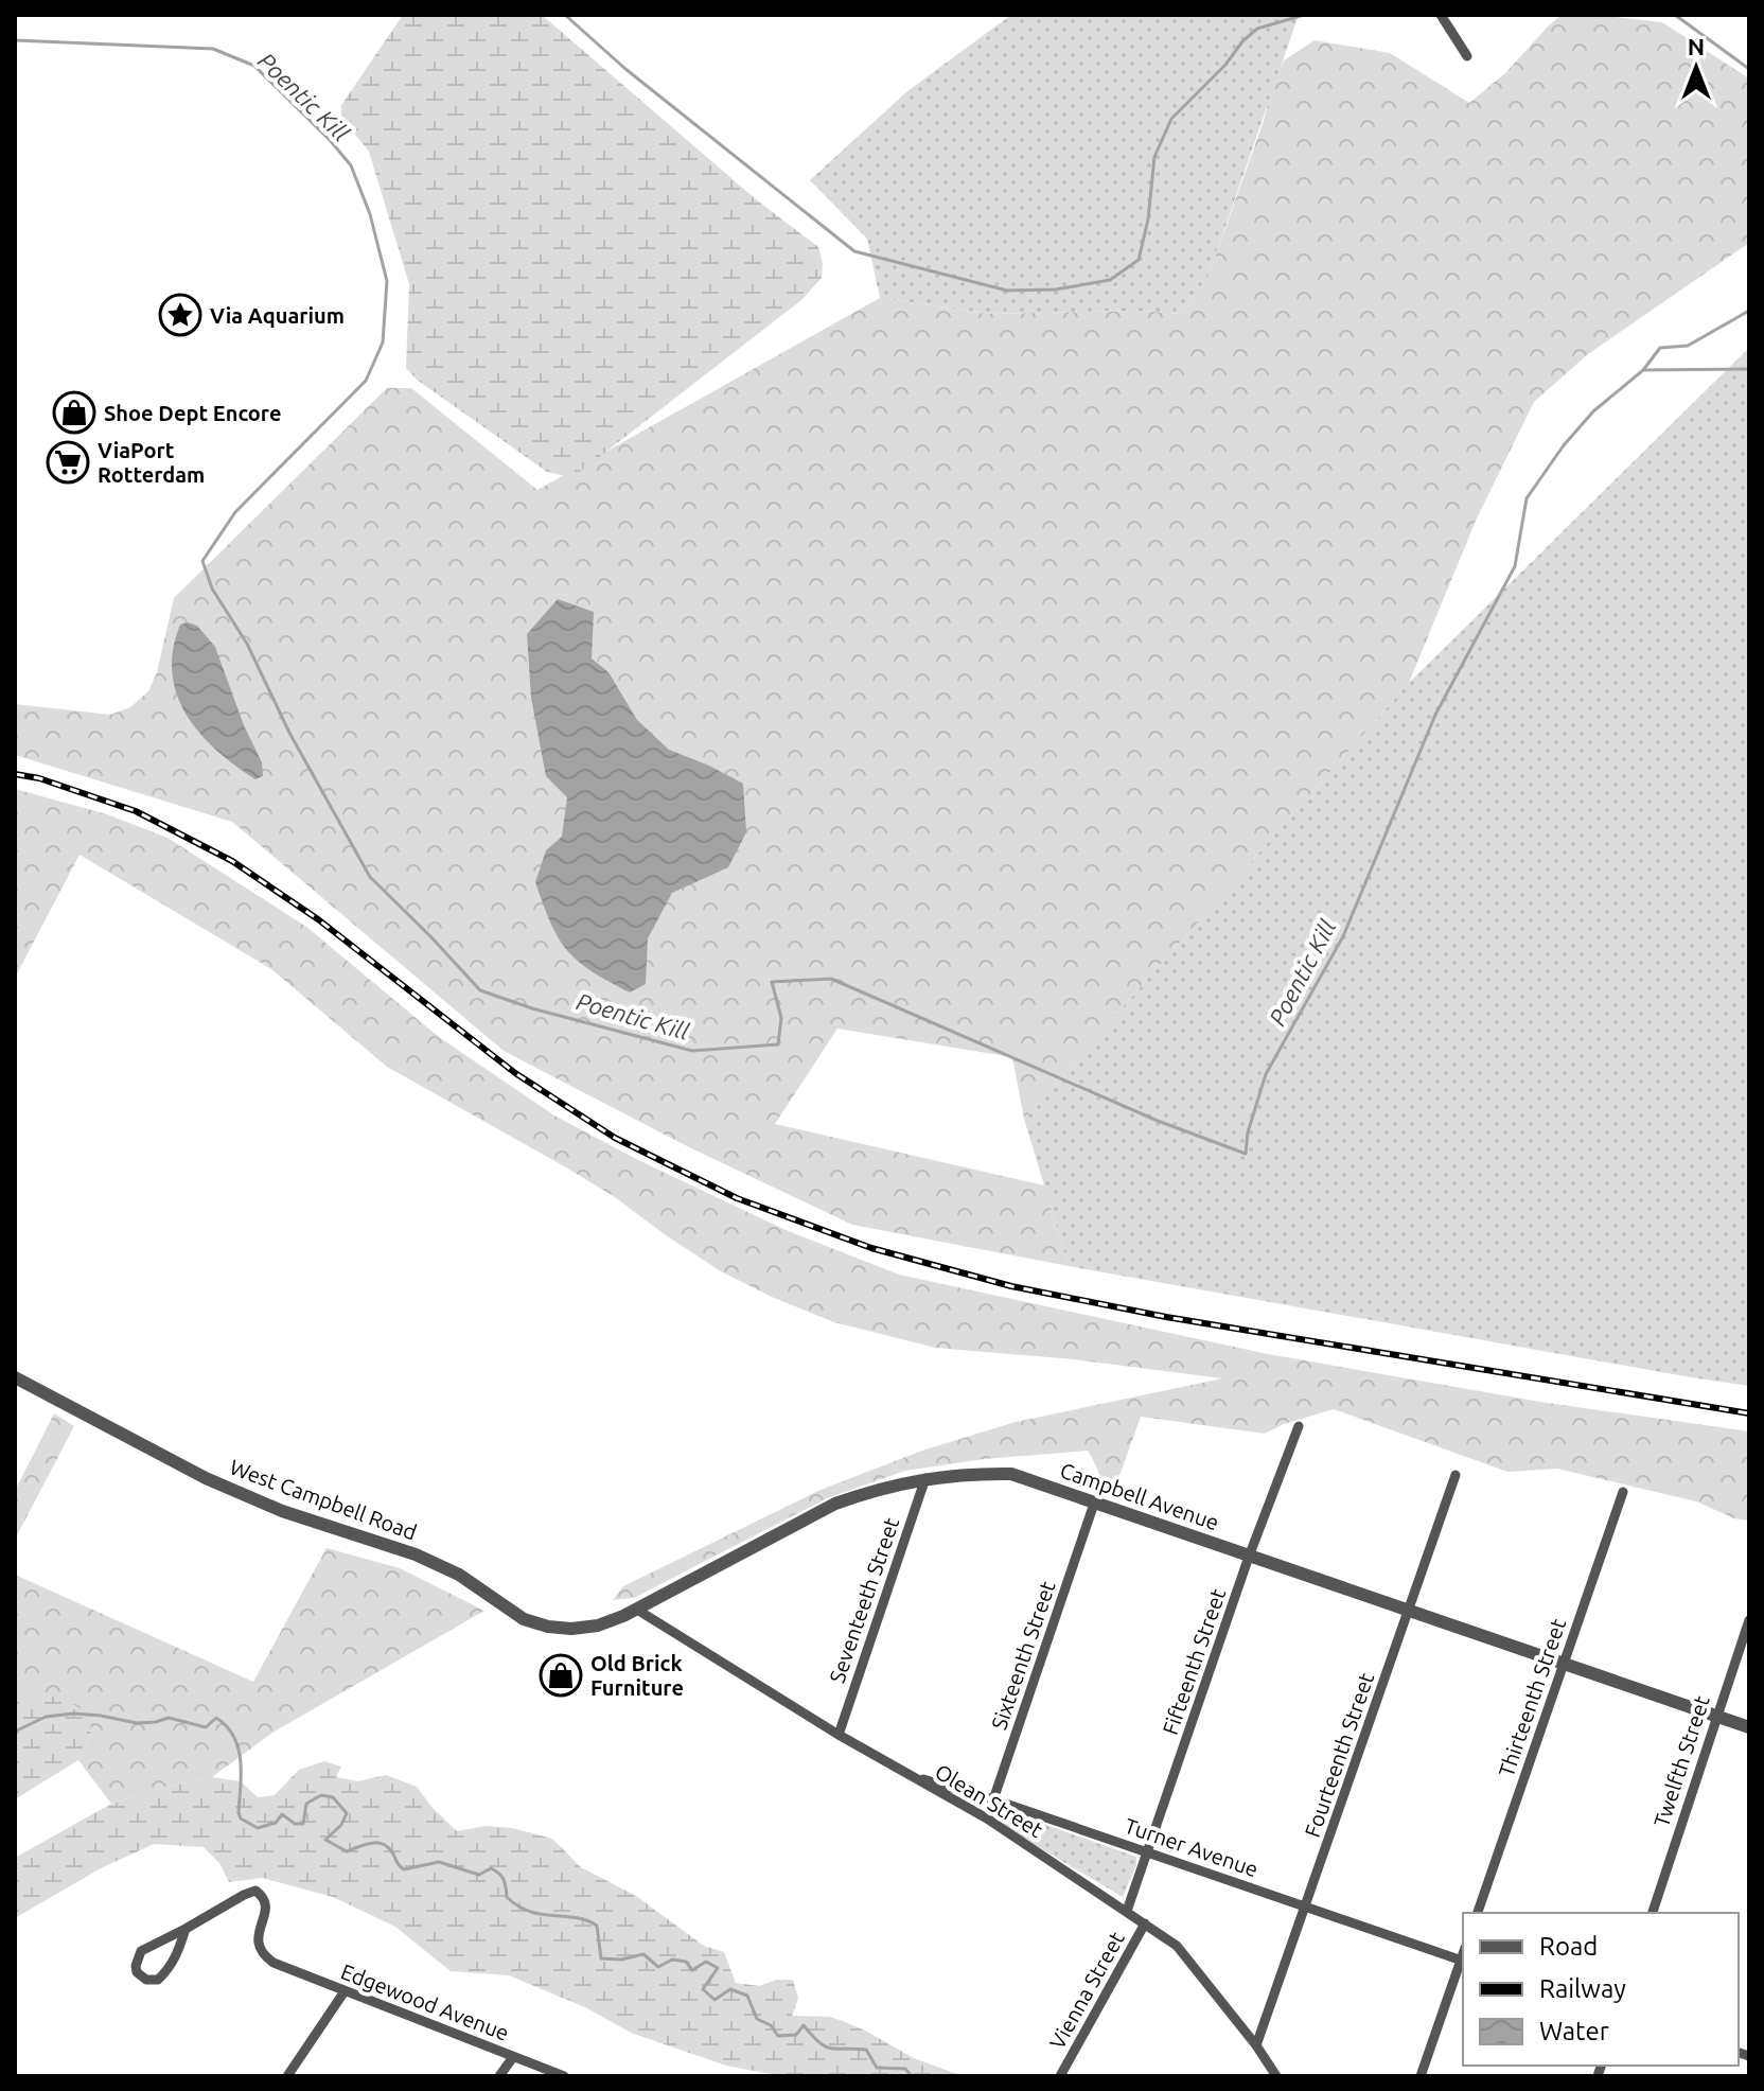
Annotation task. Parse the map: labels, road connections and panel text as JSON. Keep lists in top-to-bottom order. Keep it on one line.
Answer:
{"streets":{"street":["Campbell Avenue","West Campbell Road","Seventeeth Street","Sixteenth Street","Fifteenth Street","Thirteenth Street","Fourteenth Street","Twelfth Street","Olean Street","Turner Avenue","Vienna Street","Edgewood Avenue"]},"crossings":[["Campbell Avenue","West Campbell Road"],["Campbell Avenue","Seventeeth Street"],["Campbell Avenue","Sixteenth Street"],["Campbell Avenue","Fifteenth Street"],["Campbell Avenue","Thirteenth Street"],["Campbell Avenue","Fourteenth Street"],["Campbell Avenue","Twelfth Street"],["Campbell Avenue","Olean Street"],["Seventeeth Street","Olean Street"],["Sixteenth Street","Olean Street"],["Sixteenth Street","Turner Avenue"],["Fifteenth Street","Olean Street"],["Fifteenth Street","Turner Avenue"],["Fourteenth Street","Olean Street"],["Fourteenth Street","Turner Avenue"],["Olean Street","Turner Avenue"],["Olean Street","Vienna Street"]],"water":["Poentic Kill"],"places":{"place":["Via Aquarium"],"shop":["Shoe Dept Encore","Old Brick Furniture"],"supermarket":["ViaPort Rotterdam"]},"legend":["Road","Railway","Water"],"north":"top"}
